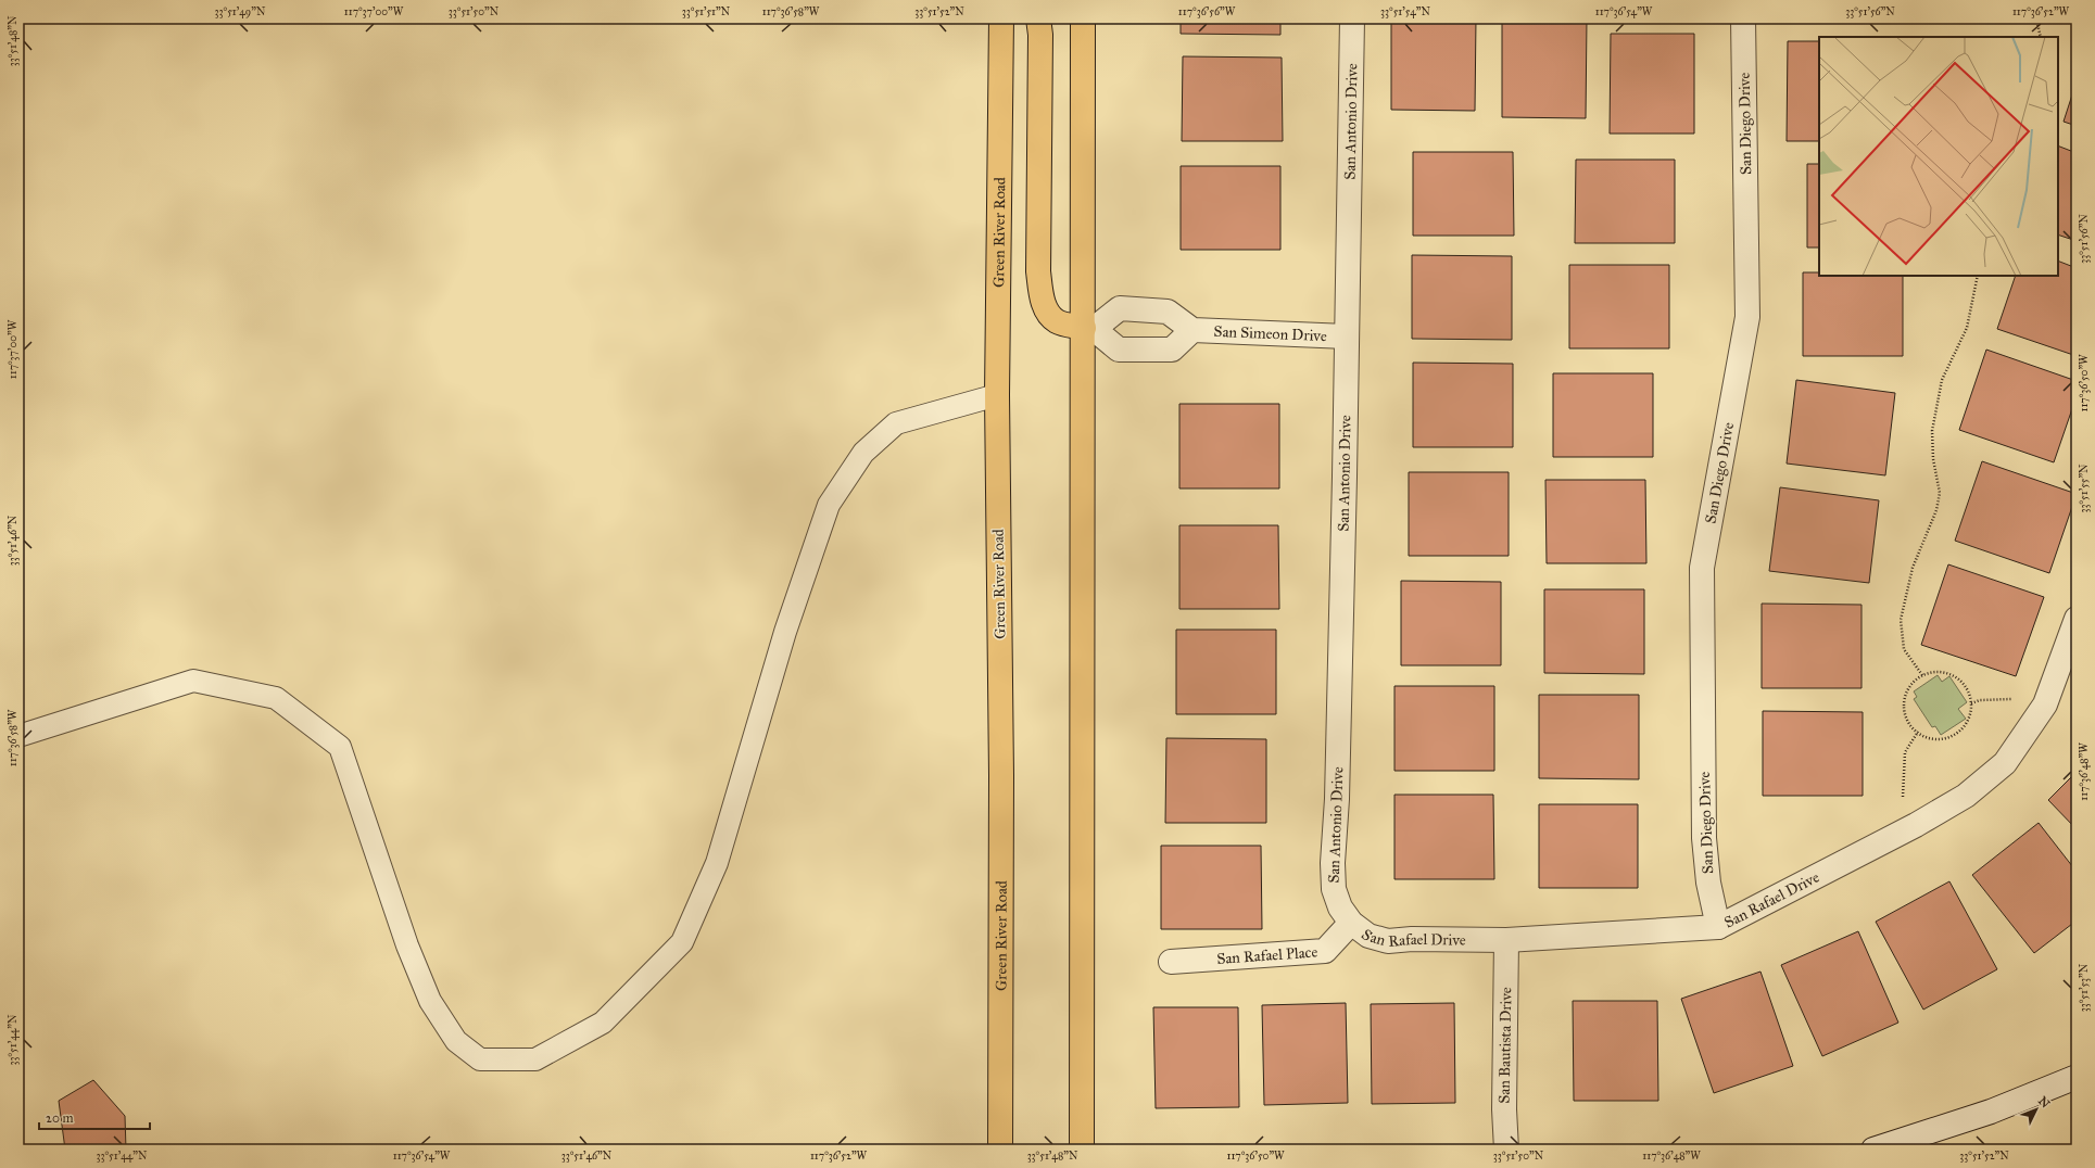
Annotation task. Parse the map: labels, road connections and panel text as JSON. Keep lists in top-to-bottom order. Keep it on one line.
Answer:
{"streets":{"main road":["Green River Road"],"street":["San Antonio Drive","San Diego Drive","San Simeon Drive","San Rafael Drive","San Rafael Place","San Bautista Drive"]},"crossings":[["San Antonio Drive","San Simeon Drive"],["San Antonio Drive","San Rafael Drive"],["San Antonio Drive","San Rafael Place"],["San Diego Drive","San Rafael Drive"],["San Rafael Drive","San Rafael Place"],["San Rafael Drive","San Bautista Drive"]],"scale_bar":"20 m","north":"top right","coordinates":["33°51'49\"N","117°37'00\"W","33°51'50\"N","33°51'51\"N","117°36'58\"W","33°51'52\"N","117°36'56\"W","33°51'54\"N","117°36'54\"W","33°51'56\"N","117°36'52\"W","33°51'48\"N","117°36'50\"W","33°51'55\"N","33°51'46\"N","117°36'48\"W","33°51'53\"N","33°51'44\"N"]}
